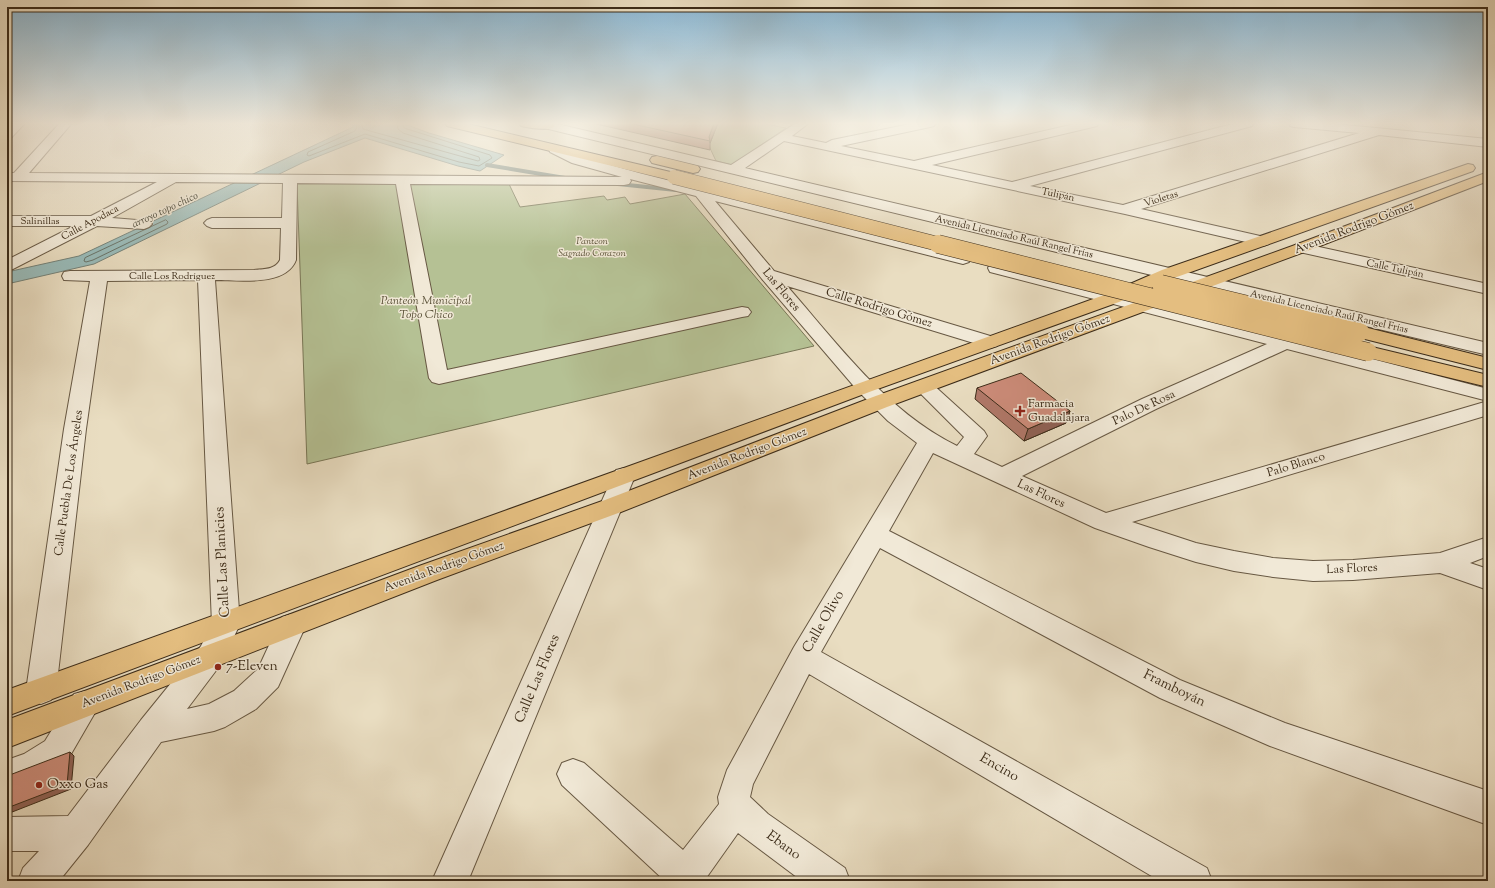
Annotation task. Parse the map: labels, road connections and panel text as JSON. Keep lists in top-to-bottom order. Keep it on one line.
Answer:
{"streets":{"main road":["Avenida Rodrigo Gómez"],"street":["Tulipán","Violetas","Salinillas","Calle Apodaca","Avenida Licenciado Raúl Rangel Frías","Calle Tulipán","Calle Los Rodríguez","Las Flores","Calle Rodrigo Gómez","Palo De Rosa","Palo Blanco","Calle Puebla De Los Ángeles","Calle Las Planicies","Calle Olivo","Calle Las Flores","Framboyán","Encino","Ebano"]},"crossings":[["Tulipán","Violetas"],["Tulipán","Avenida Rodrigo Gómez"],["Salinillas","Calle Apodaca"],["Avenida Rodrigo Gómez","Avenida Licenciado Raúl Rangel Frías"],["Avenida Rodrigo Gómez","Calle Tulipán"],["Avenida Rodrigo Gómez","Las Flores"],["Avenida Rodrigo Gómez","Calle Rodrigo Gómez"],["Avenida Rodrigo Gómez","Calle Puebla De Los Ángeles"],["Avenida Rodrigo Gómez","Calle Las Planicies"],["Avenida Rodrigo Gómez","Calle Las Flores"],["Calle Los Rodríguez","Calle Puebla De Los Ángeles"],["Calle Los Rodríguez","Calle Las Planicies"],["Las Flores","Calle Rodrigo Gómez"],["Las Flores","Palo De Rosa"],["Las Flores","Palo Blanco"],["Las Flores","Calle Olivo"],["Calle Olivo","Framboyán"],["Calle Olivo","Encino"],["Calle Olivo","Ebano"]],"water":["arroyo topo chico"],"parks":["Panteon Sagrado Corazon","Panteón Municipal Topo Chico"],"places":{"health":["Farmacia Guadalajara"],"other":["7-Eleven","Oxxo Gas"]}}
